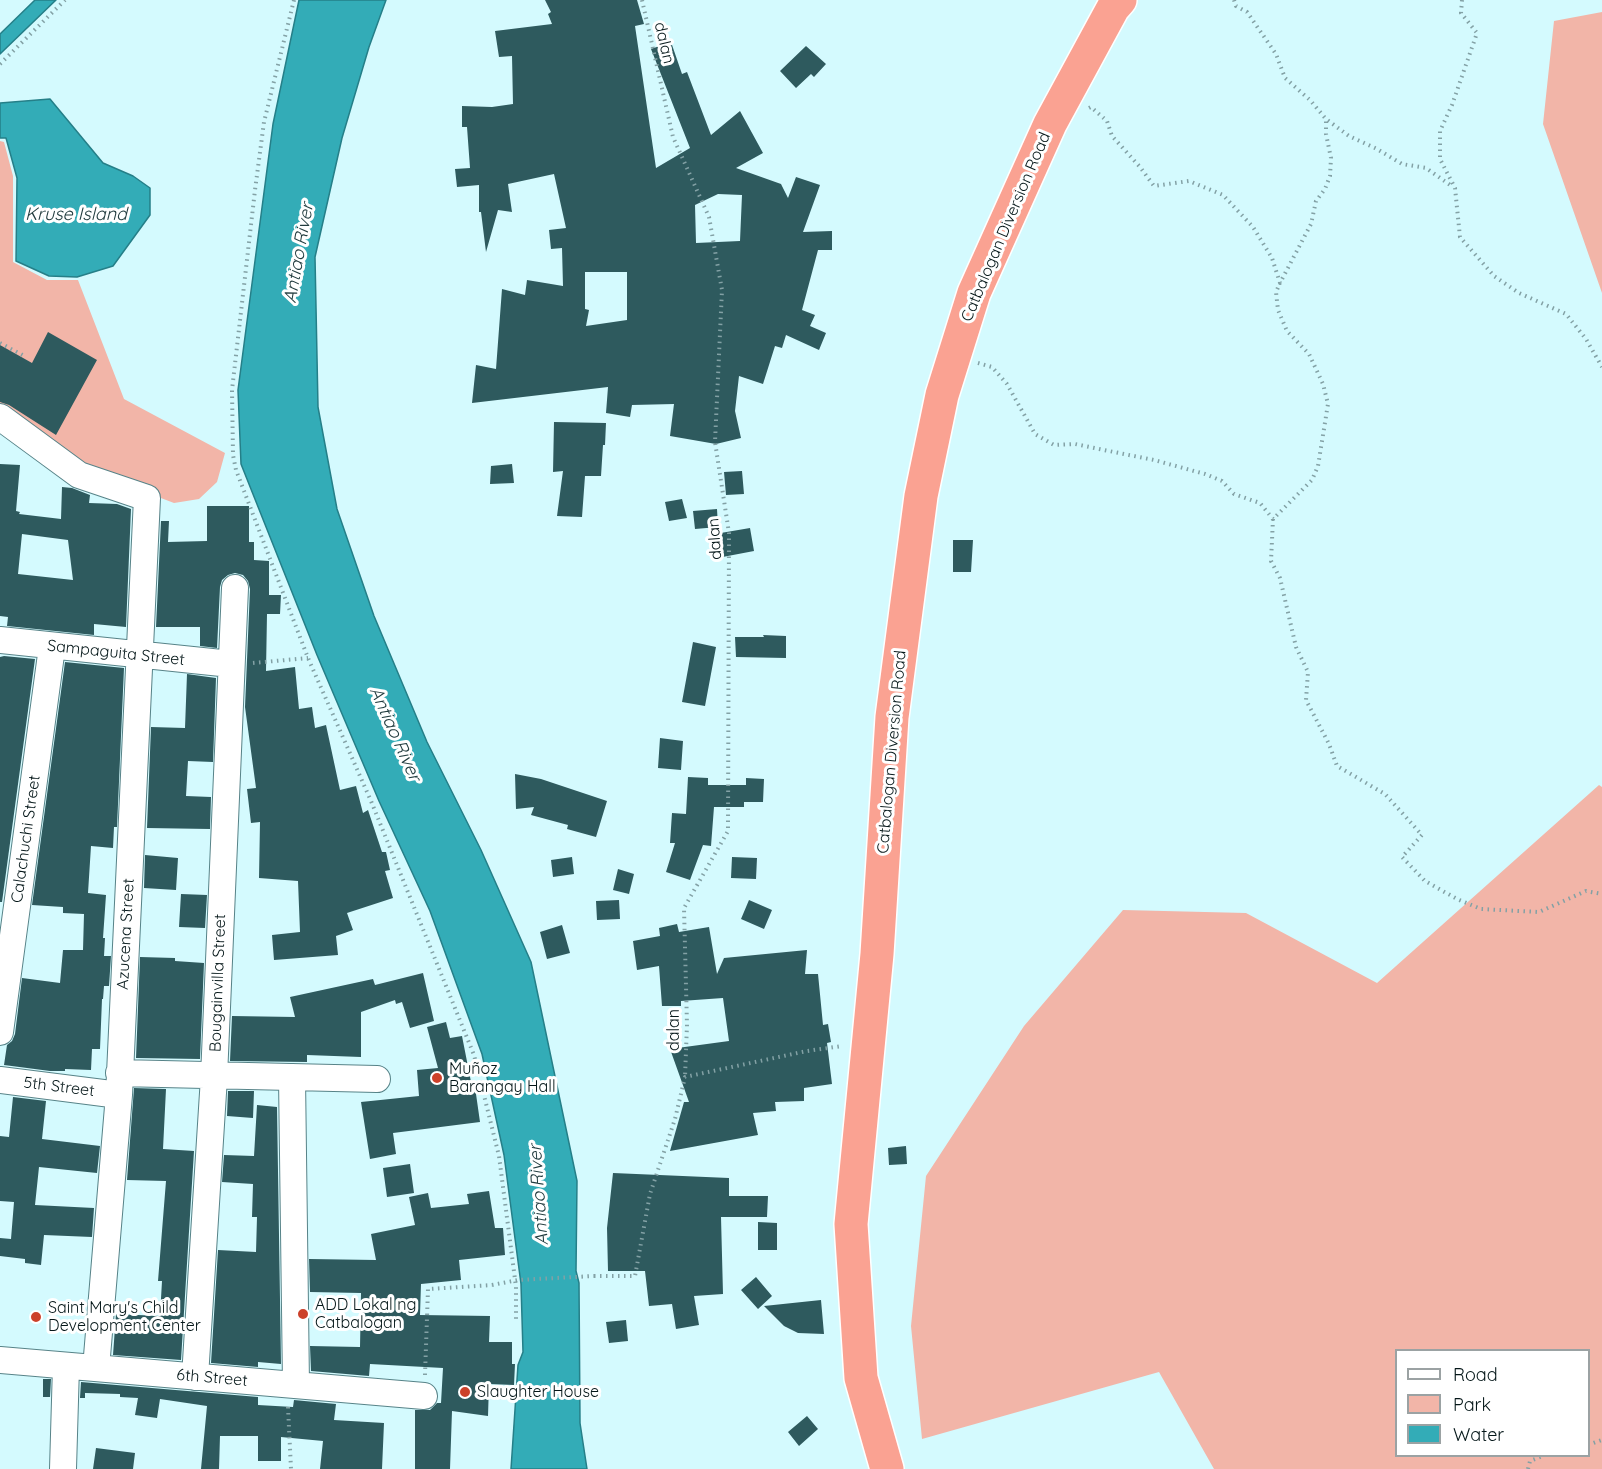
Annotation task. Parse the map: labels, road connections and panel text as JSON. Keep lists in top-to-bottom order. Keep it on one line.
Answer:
{"streets":{"highway":["Catbalogan Diversion Road"],"street":["Sampaguita Street","Calachuchi Street","Azucena Street","Bougainvilla Street","5th Street","6th Street"],"path":["dalan"]},"crossings":[["dalan","6th Street"],["Sampaguita Street","Calachuchi Street"],["Sampaguita Street","Azucena Street"],["Sampaguita Street","Bougainvilla Street"],["Azucena Street","5th Street"],["Azucena Street","6th Street"],["Bougainvilla Street","5th Street"],["Bougainvilla Street","6th Street"]],"water":["Kruse Island","Antiao River"],"places":["Muñoz Barangay Hall","ADD Lokal ng Catbalogan","Saint Mary's Child Development Center","Slaughter House"],"legend":["Road","Park","Water"]}
